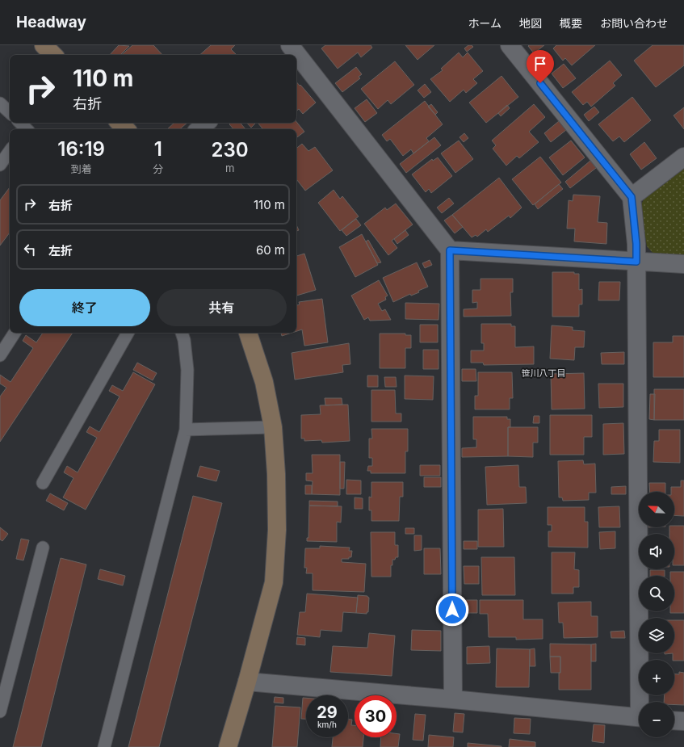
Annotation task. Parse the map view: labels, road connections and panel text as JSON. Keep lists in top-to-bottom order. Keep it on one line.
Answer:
{"districts":["笹川八丁目"],"north":"top left","page":{"header":"Headway","nav":["ホーム","地図","概要","お問い合わせ"],"turn":["110 m","右折"],"eta":["16:19","到着","1","分","230","m"],"list":[{"name":"右折","value":"110 m"},{"name":"左折","value":"60 m"}],"buttons":["終了","共有"],"map_buttons":["+","−"],"speed":"29 km/h","limit":"30"}}
